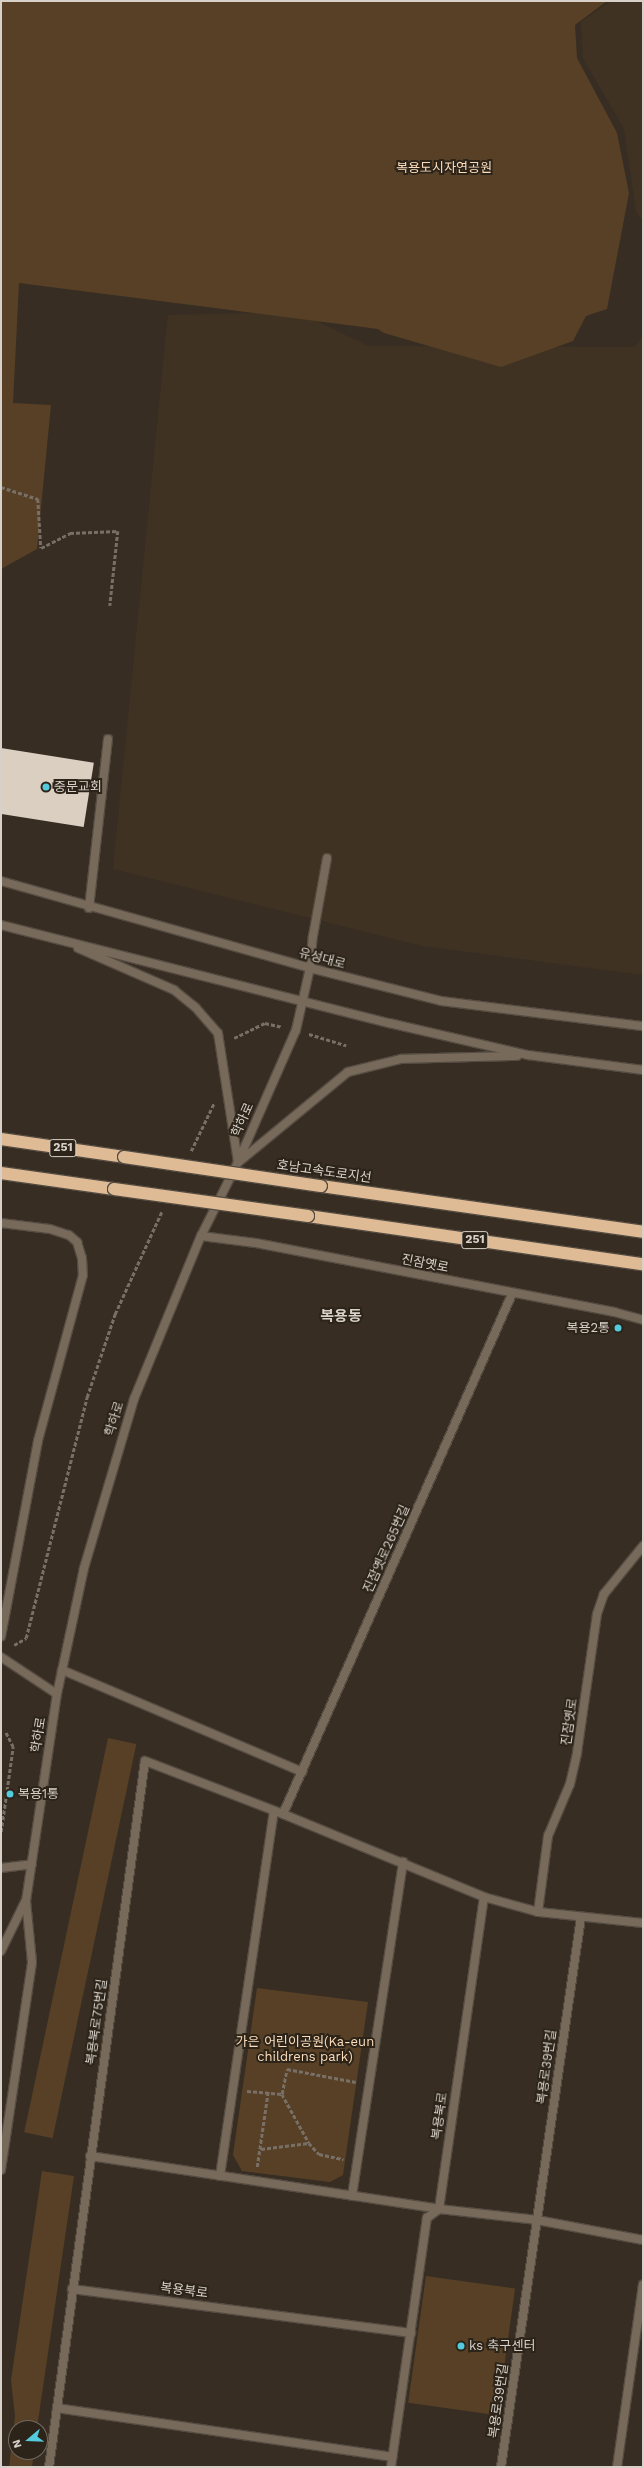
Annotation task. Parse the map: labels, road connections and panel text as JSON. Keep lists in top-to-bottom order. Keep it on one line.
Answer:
{"streets":{"highway":["251","호남고속도로지선"],"street":["유성대로","학하로","진잠옛로","진잠옛로265번길","복용북로75번길","복용로39번길","복용북로"]},"crossings":[["유성대로","학하로"],["학하로","진잠옛로"],["진잠옛로","진잠옛로265번길"],["복용북로75번길","복용북로"]],"districts":["복용동"],"parks":["복용도시자연공원","가은 어린이공원(Ka-eun childrens park)"],"places":["중문교회","복용2통","복용1통","ks 축구센터"],"north":"left"}
